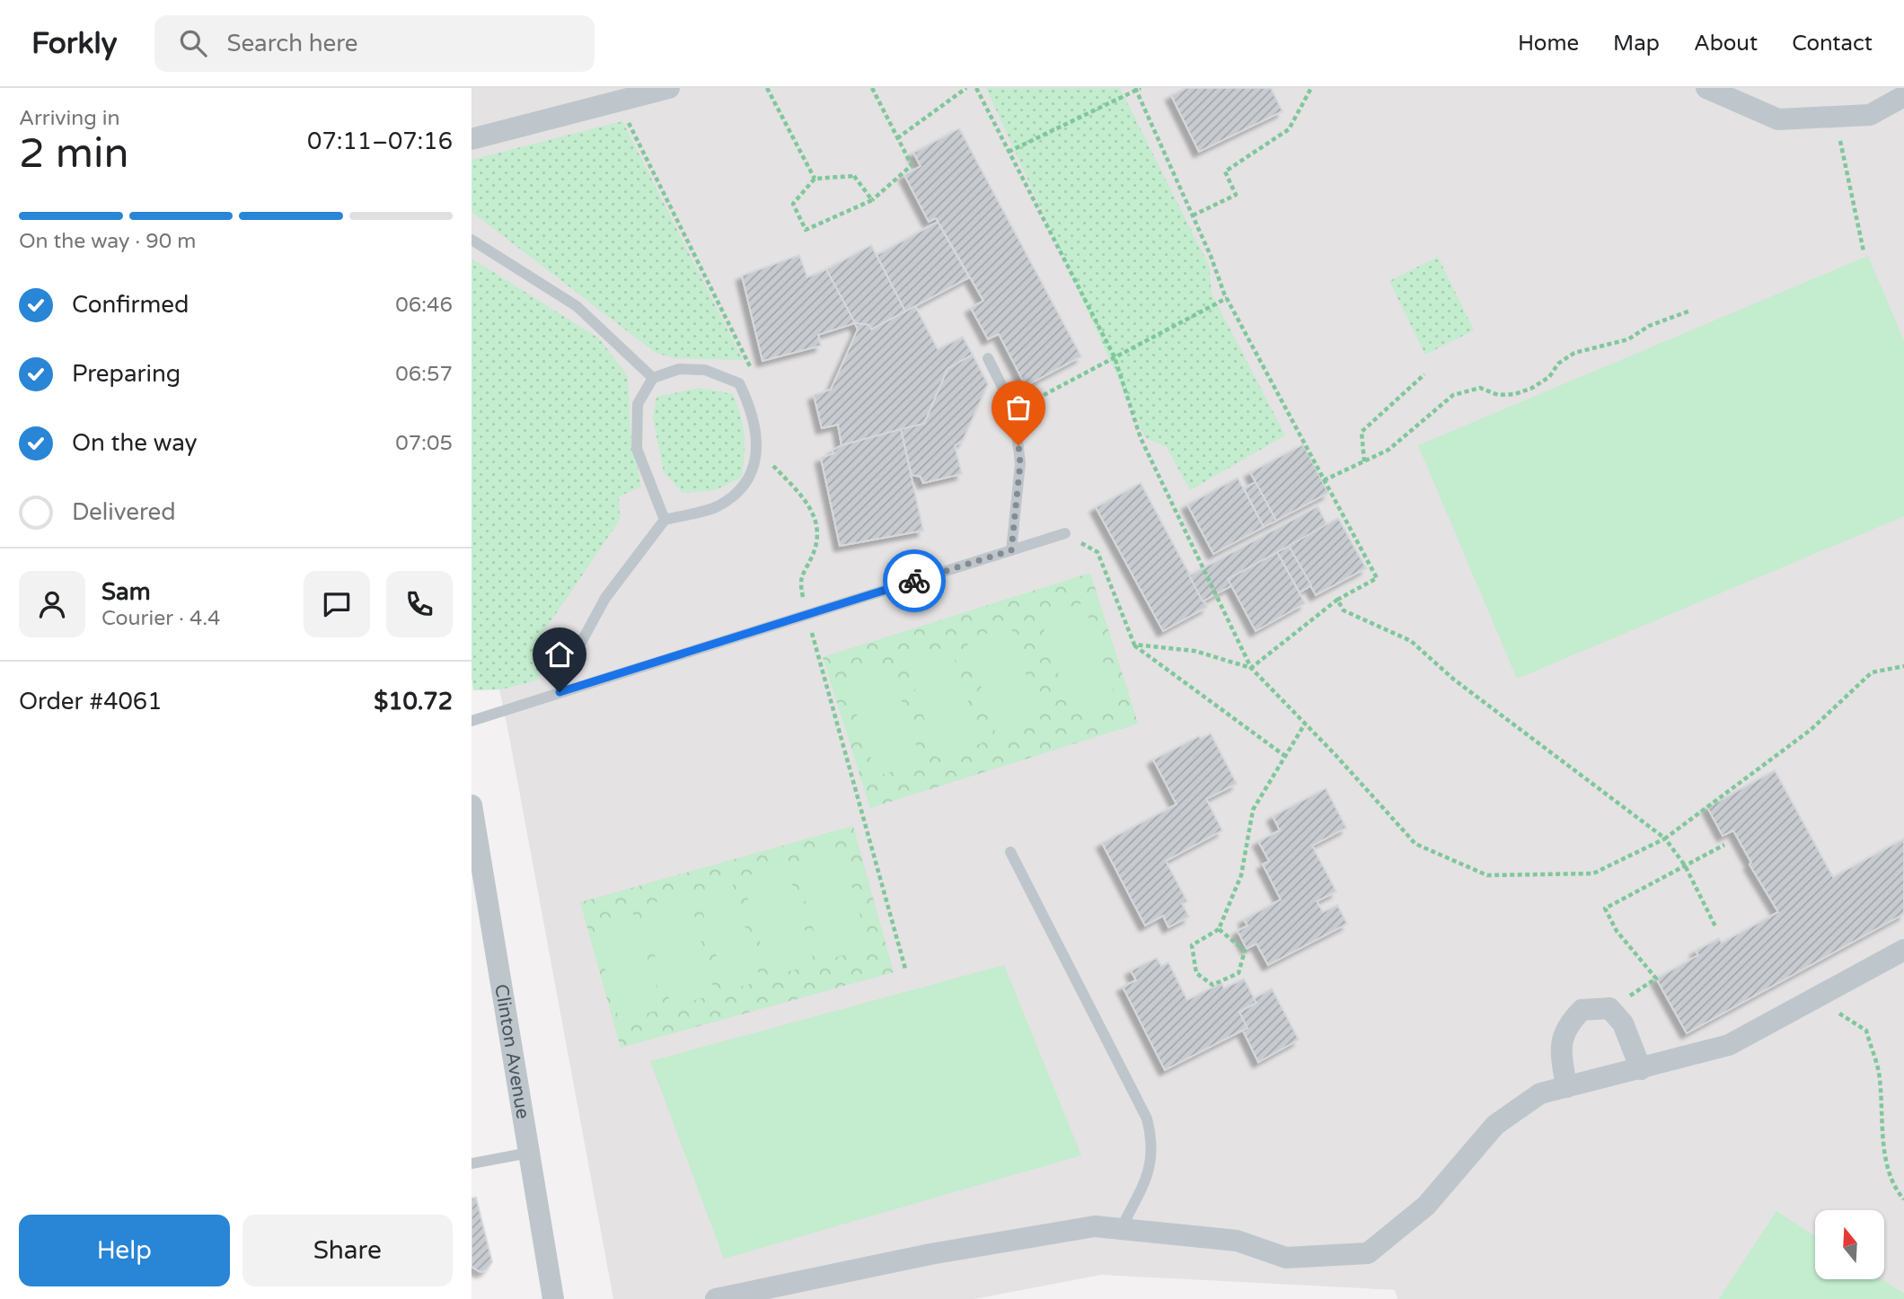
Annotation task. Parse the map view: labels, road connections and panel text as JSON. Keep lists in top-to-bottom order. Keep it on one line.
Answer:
{"streets":{"street":["Clinton Avenue"]},"north":"top","page":{"header":"Forkly","search":"Search here","nav":["Home","Map","About","Contact"],"heading":["2 min","Arriving in","07:11–07:16"],"panel":["Sam","Courier · 4.4","Order #4061","$10.72"],"bar":"On the way · 90 m","list":[["Confirmed","06:46"],["Preparing","06:57"],["On the way","07:05"],"Delivered"],"buttons":["Help","Share"]}}
